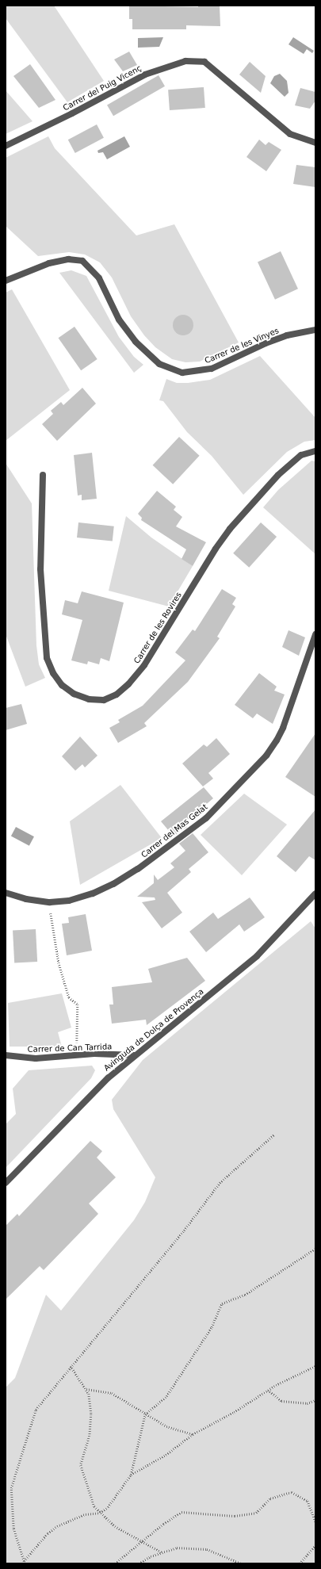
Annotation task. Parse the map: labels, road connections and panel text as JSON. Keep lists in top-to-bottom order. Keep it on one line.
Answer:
{"streets":{"street":["Carrer del Puig Vicenç","Carrer de les Vinyes","Carrer de les Rovires","Carrer del Mas Gelat","Avinguda de Dolça de Provença","Carrer de Can Tarrida"]},"crossings":[["Avinguda de Dolça de Provença","Carrer de Can Tarrida"]]}
